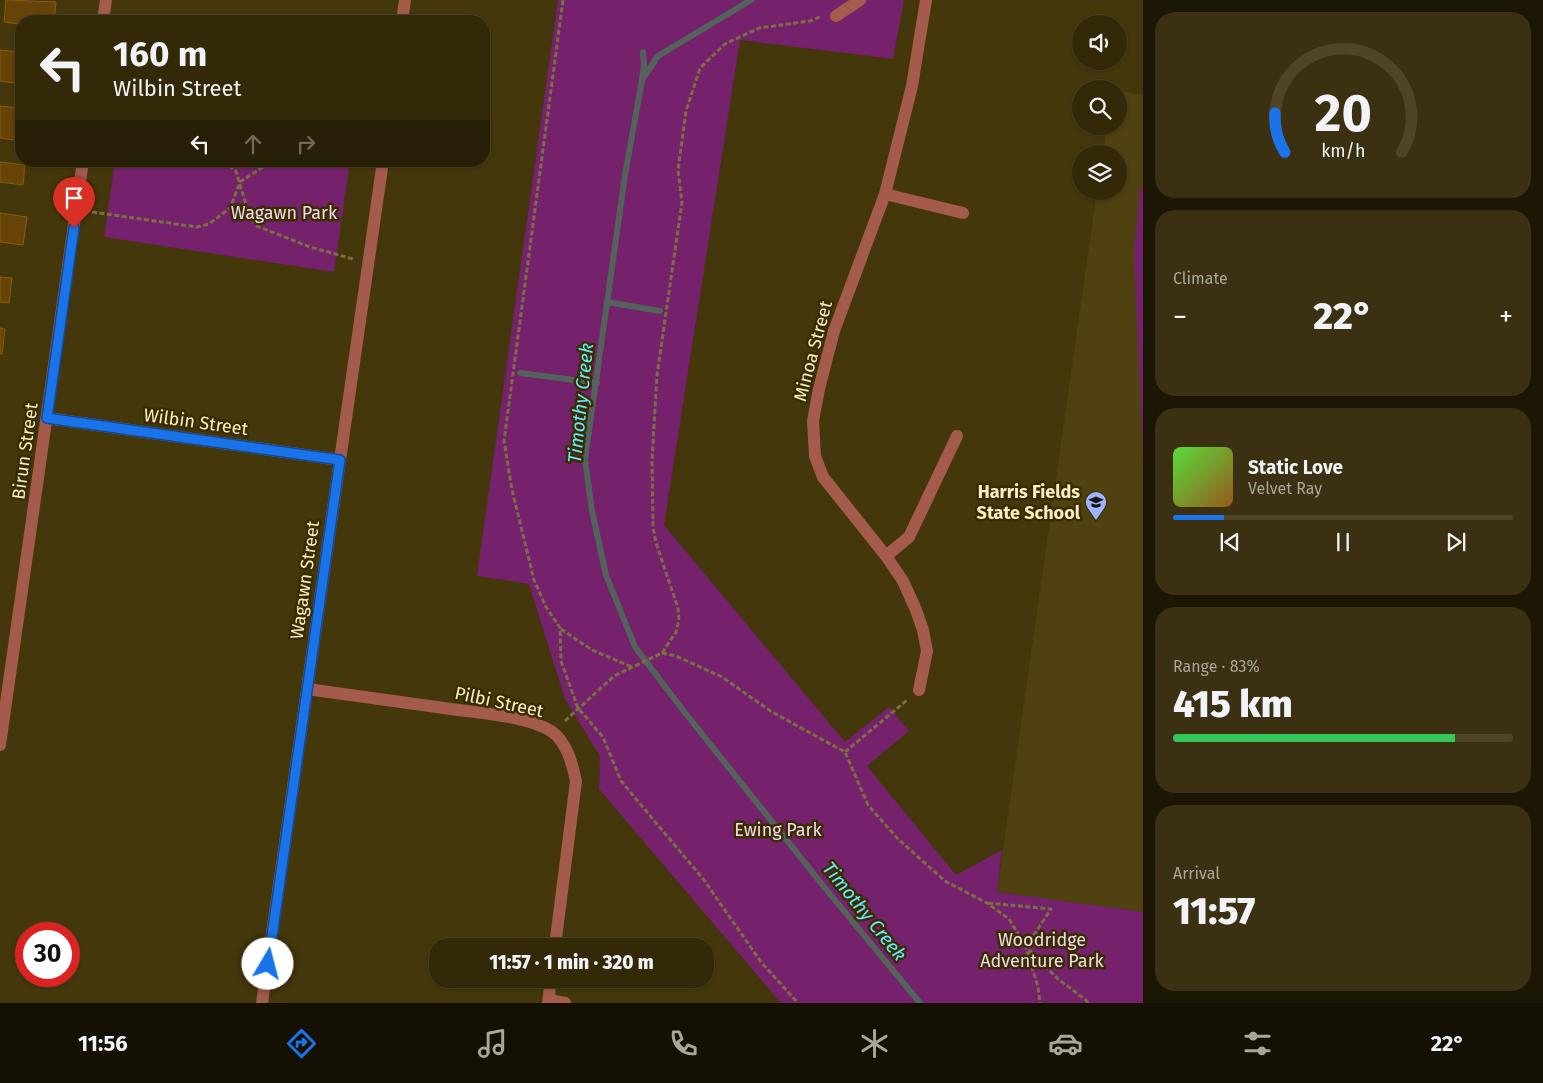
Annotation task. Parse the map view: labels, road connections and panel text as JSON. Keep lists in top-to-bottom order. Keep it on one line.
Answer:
{"streets":{"street":["Minoa Street","Wilbin Street","Birun Street","Wagawn Street","Pilbi Street"]},"crossings":[["Wilbin Street","Birun Street"],["Wilbin Street","Wagawn Street"],["Wagawn Street","Pilbi Street"]],"water":["Timothy Creek"],"parks":["Wagawn Park","Ewing Park","Woodridge Adventure Park"],"places":{"school or university":["Harris Fields State School"]},"page":{"turn":["160 m","Wilbin Street"],"tile":["Climate",["Range · 83%","415 km"],["Arrival","11:57"]],"heat":["−","22°","+"],"song":["Static Love","Velvet Ray"],"limit":"30","trip":"11:57 · 1 min · 320 m","tabs":["11:56","22°"],"gauge":["20","km/h"]}}
